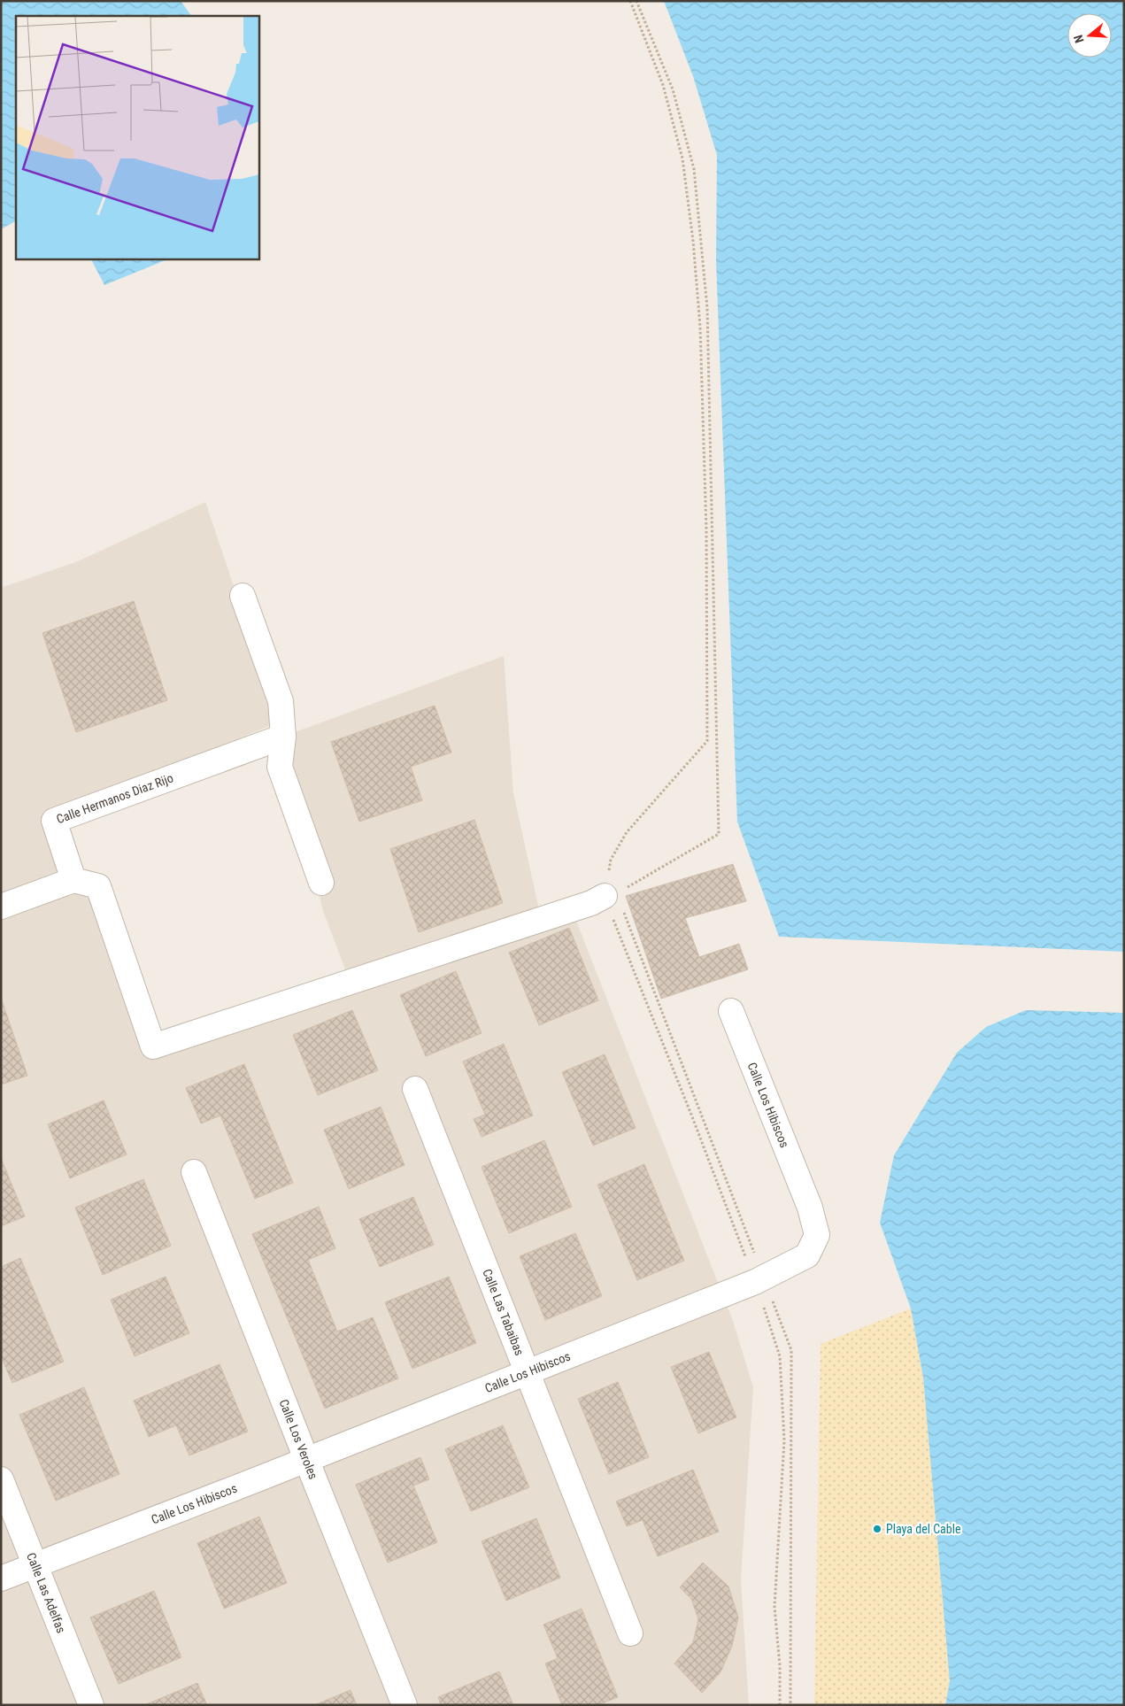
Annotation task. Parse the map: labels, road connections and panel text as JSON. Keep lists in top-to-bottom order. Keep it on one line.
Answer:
{"streets":{"street":["Calle Hermanos Diaz Rijo","Calle Los Hibiscos","Calle Las Tabaibas","Calle Los Veroles","Calle Las Adelfas"]},"crossings":[["Calle Los Hibiscos","Calle Las Tabaibas"],["Calle Los Hibiscos","Calle Los Veroles"],["Calle Los Hibiscos","Calle Las Adelfas"]],"places":["Playa del Cable"],"north":"left"}
